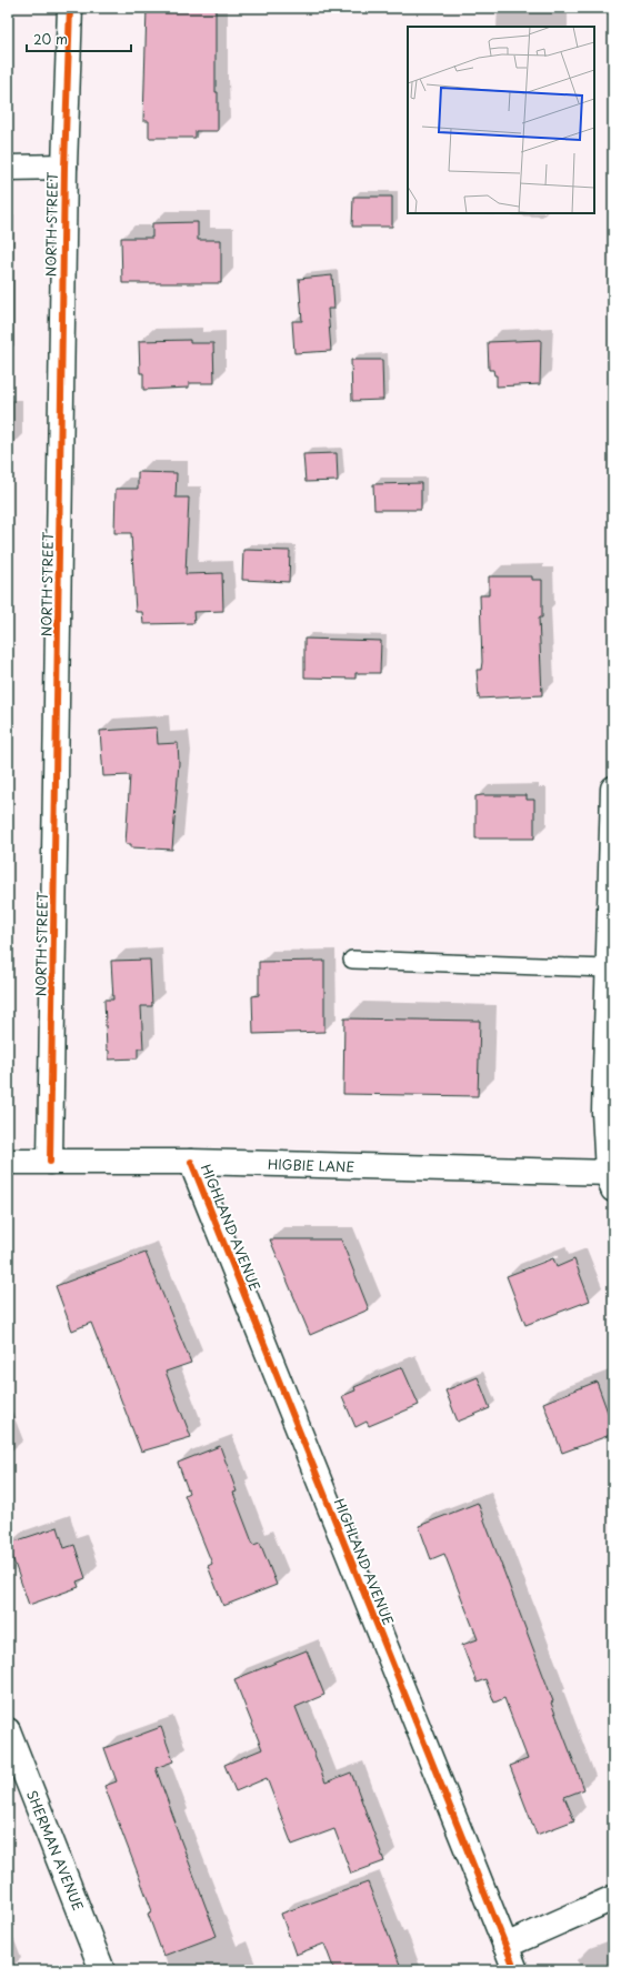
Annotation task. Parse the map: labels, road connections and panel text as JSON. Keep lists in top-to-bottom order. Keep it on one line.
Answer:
{"streets":{"street":["NORTH STREET","HIGBIE LANE","HIGHLAND AVENUE","SHERMAN AVENUE"]},"crossings":[["NORTH STREET","HIGBIE LANE"],["HIGBIE LANE","HIGHLAND AVENUE"]],"scale_bar":"20 m"}
